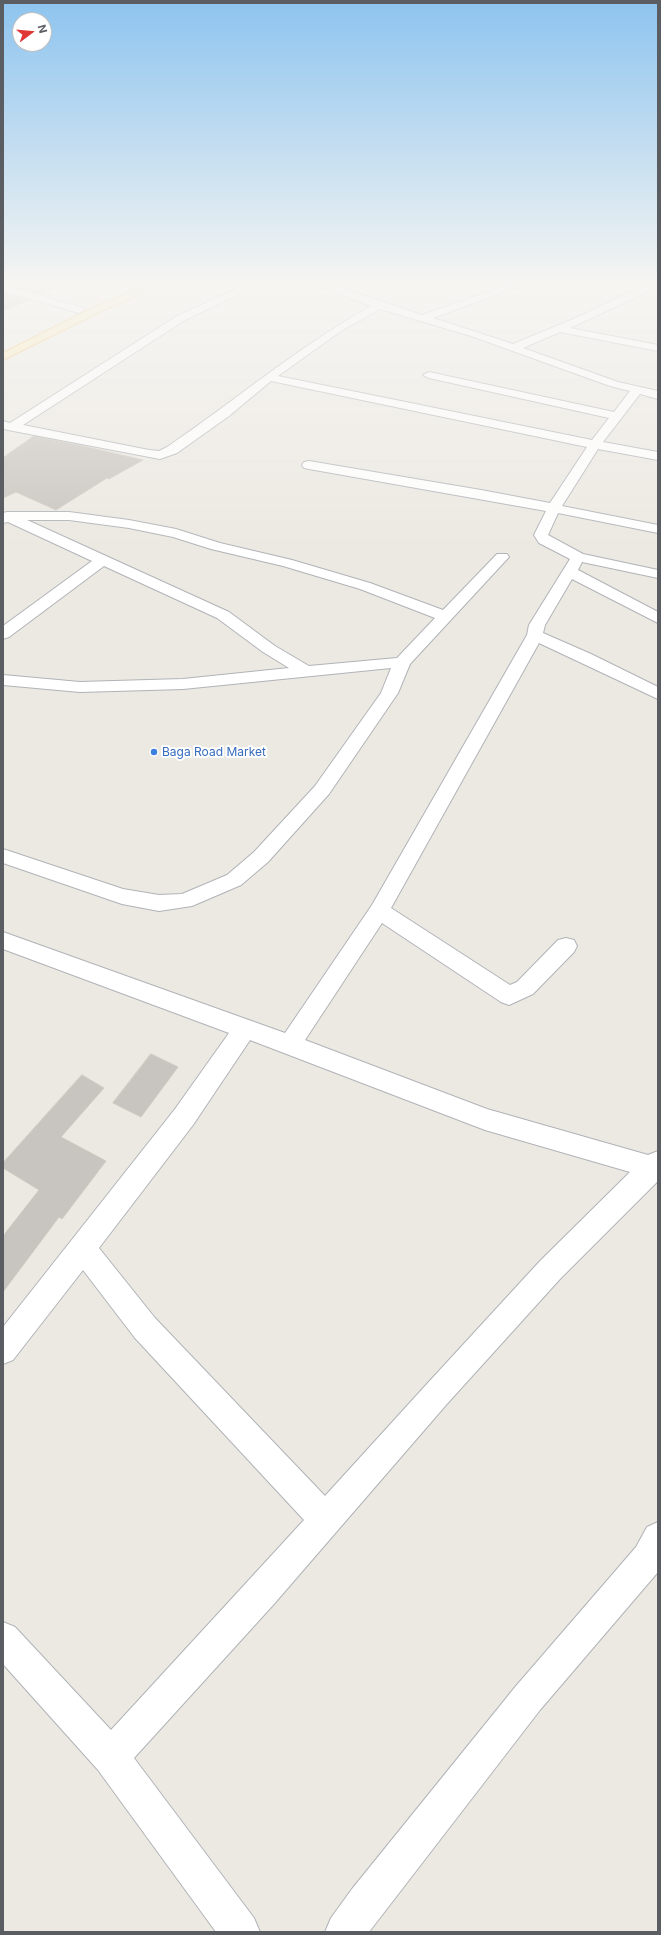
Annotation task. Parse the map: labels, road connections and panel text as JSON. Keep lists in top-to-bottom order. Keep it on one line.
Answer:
{"places":["Baga Road Market"],"north":"right"}
